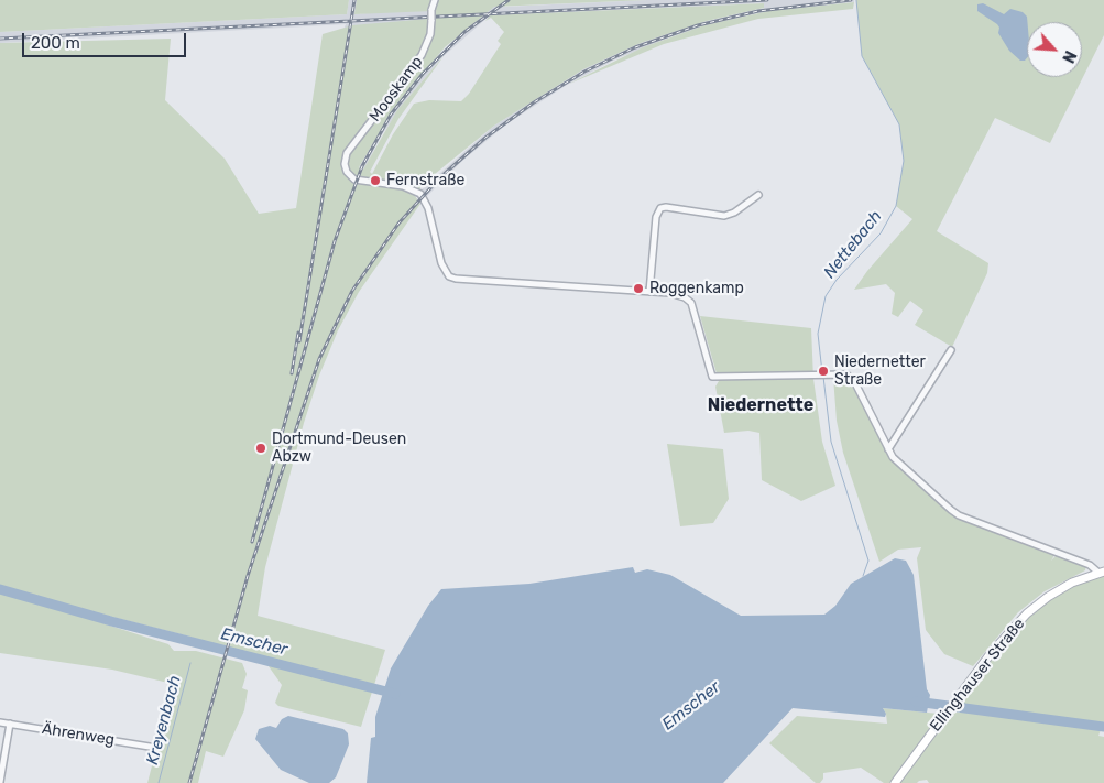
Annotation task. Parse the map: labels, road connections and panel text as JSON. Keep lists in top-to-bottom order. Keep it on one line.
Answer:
{"streets":{"main road":["Ellinghauser Straße"],"street":["Mooskamp","Ährenweg"]},"districts":["Niedernette"],"water":["Nettebach","Emscher","Kreyenbach"],"places":["Fernstraße","Roggenkamp","Niedernetter Straße","Dortmund-Deusen Abzw"],"scale_bar":"200 m","north":"bottom right"}
